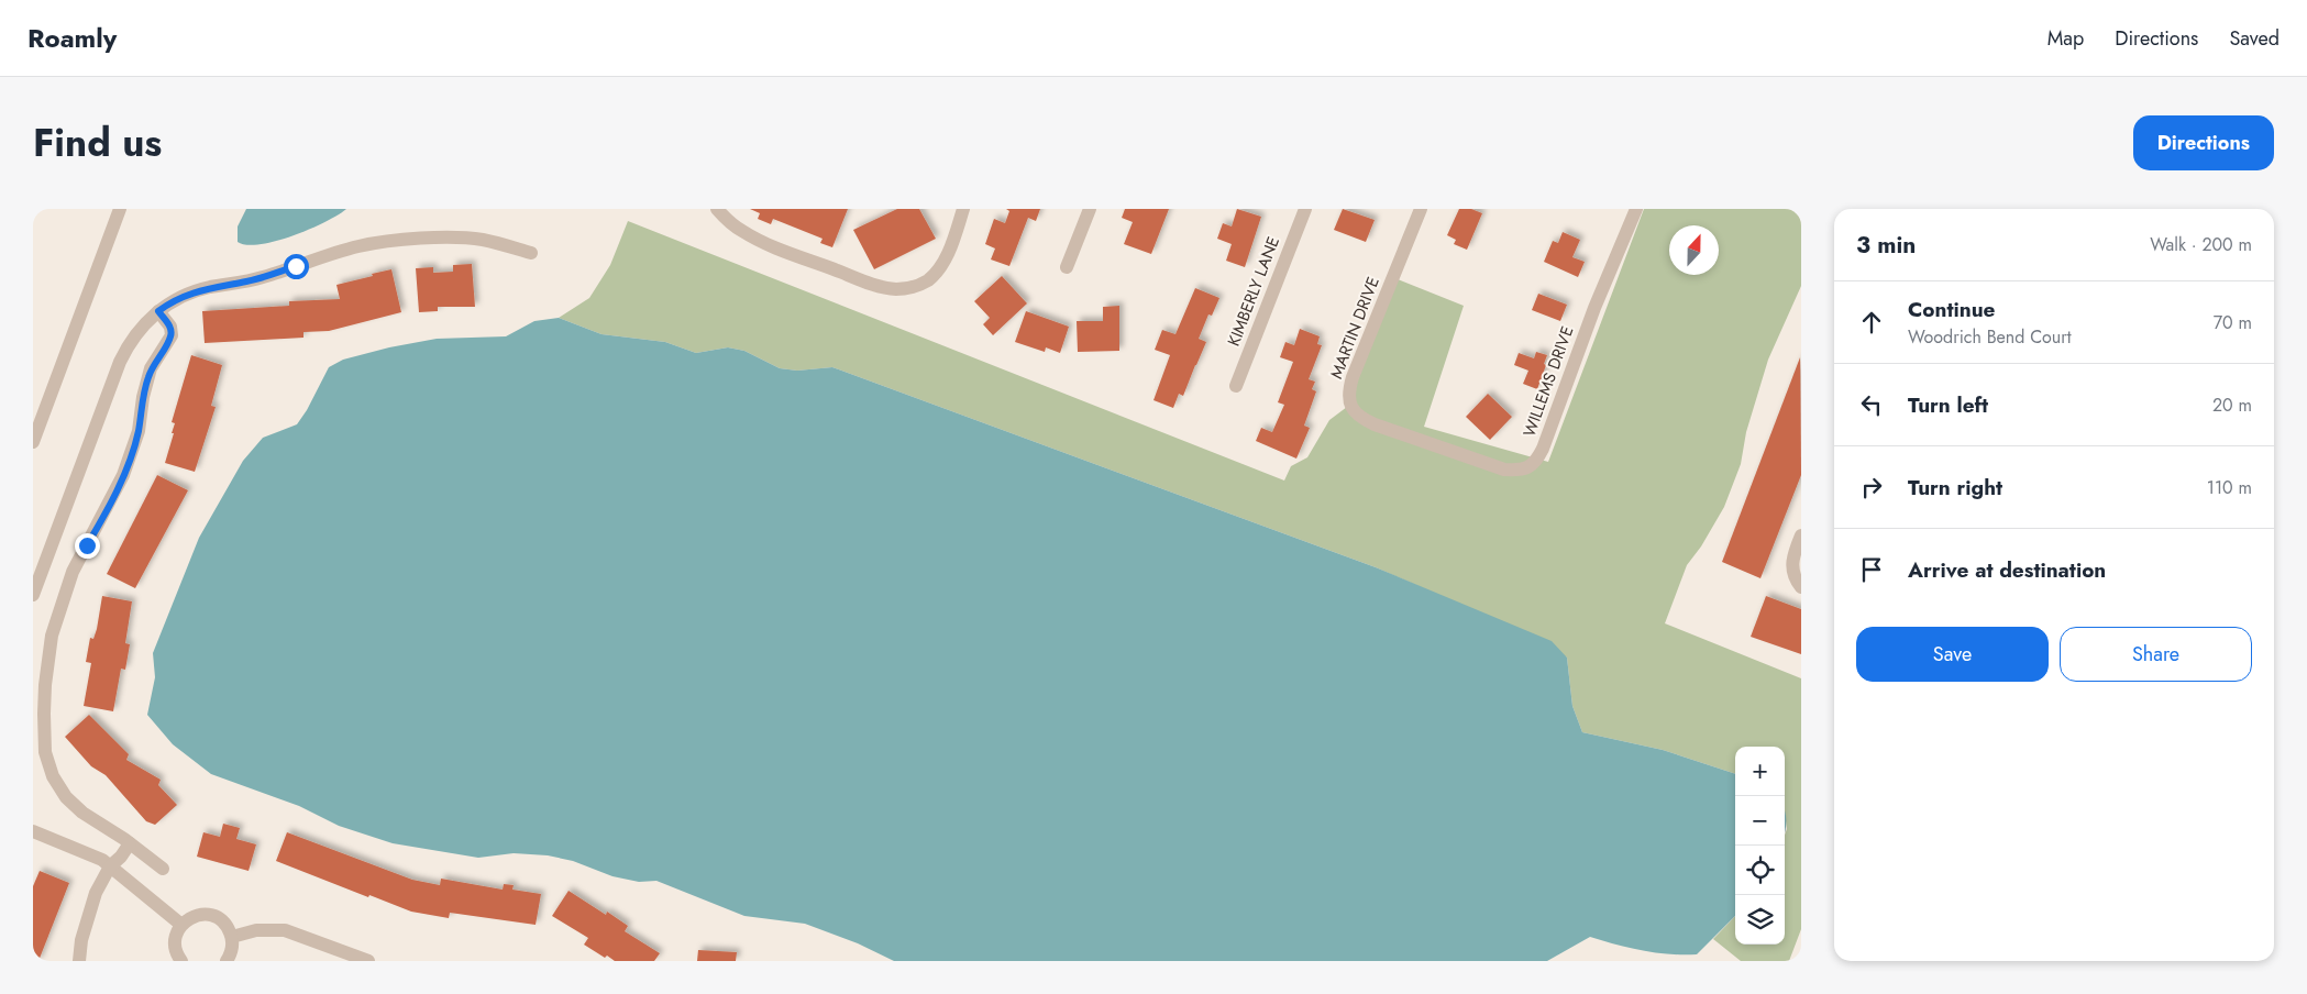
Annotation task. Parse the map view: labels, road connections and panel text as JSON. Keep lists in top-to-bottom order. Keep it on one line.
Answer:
{"streets":{"street":["KIMBERLY LANE","MARTIN DRIVE","WILLEMS DRIVE"]},"crossings":[["MARTIN DRIVE","WILLEMS DRIVE"]],"north":"top","page":{"header":"Roamly","nav":["Map","Directions","Saved"],"title":"Find us","buttons":["Directions",["Save","Share"]],"heading":["3 min","Walk · 200 m"],"list":[["Continue","Woodrich Bend Court","70 m"],["Turn left","20 m"],["Turn right","110 m"],"Arrive at destination"],"map_buttons":["+","−"]}}
